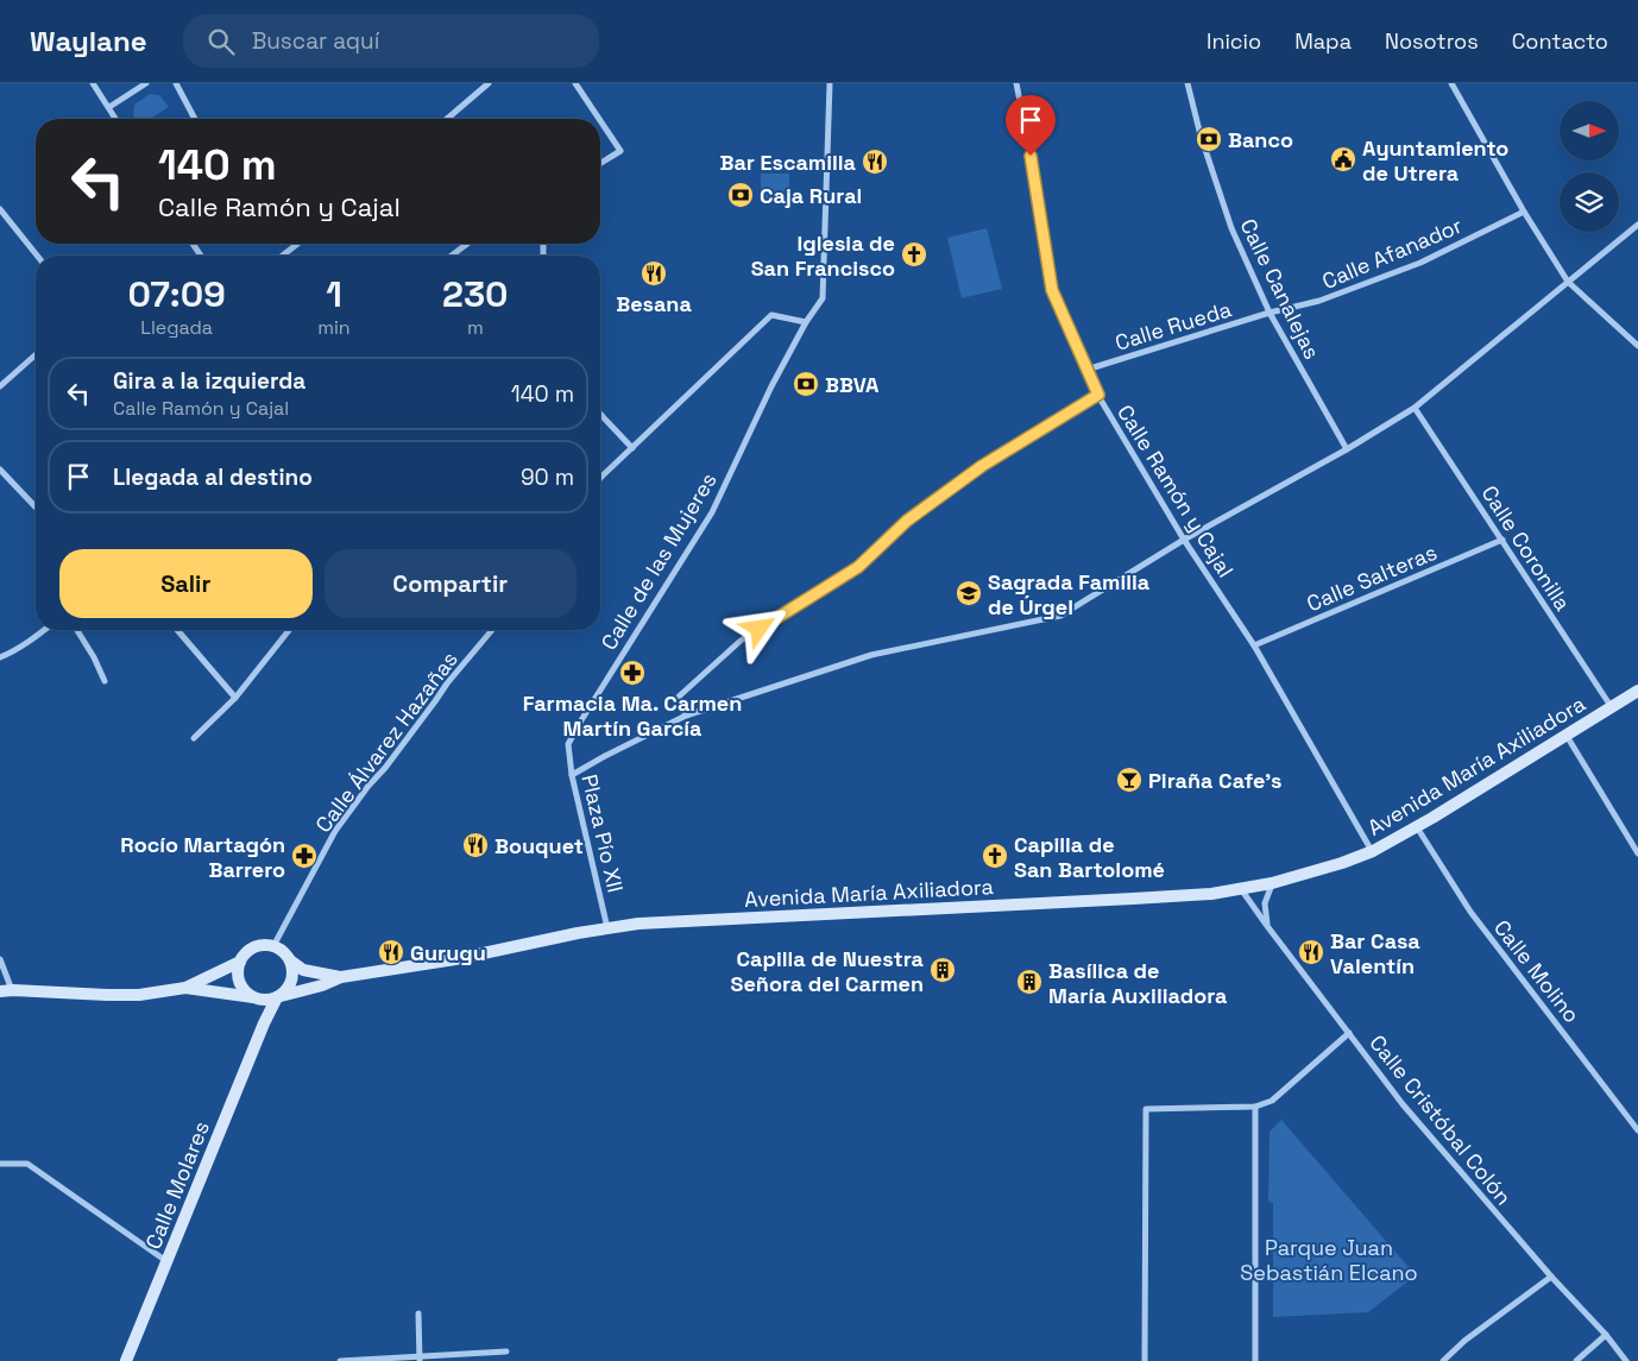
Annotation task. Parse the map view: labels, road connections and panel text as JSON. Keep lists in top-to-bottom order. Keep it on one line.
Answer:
{"streets":{"street":["Calle Afanador","Calle Canalejas","Calle Rueda","Calle Ramón y Cajal","Calle Coronilla","Calle de las Mujeres","Calle Salteras","Calle Álvarez Hazañas","Avenida María Axiliadora","Plaza Pío XII","Calle Molino","Calle Cristóbal Colón","Calle Molares"]},"crossings":[["Calle Afanador","Calle Canalejas"],["Calle Afanador","Calle Rueda"],["Calle Canalejas","Calle Rueda"],["Calle Rueda","Calle Ramón y Cajal"],["Calle Ramón y Cajal","Calle Salteras"],["Calle Ramón y Cajal","Avenida María Axiliadora"],["Calle Coronilla","Calle Salteras"],["Calle Coronilla","Avenida María Axiliadora"],["Calle de las Mujeres","Plaza Pío XII"],["Calle Álvarez Hazañas","Calle Molares"],["Avenida María Axiliadora","Plaza Pío XII"],["Avenida María Axiliadora","Calle Molino"],["Avenida María Axiliadora","Calle Cristóbal Colón"]],"parks":["Parque Juan Sebastián Elcano"],"places":{"bank":["Banco","Caja Rural","BBVA"],"public building":["Ayuntamiento de Utrera"],"restaurant":["Bar Escamilla","Besana","Bouquet","Gurugu","Bar Casa Valentín"],"church":["Iglesia de San Francisco","Capilla de San Bartolomé"],"school or university":["Sagrada Familia de Úrgel"],"pharmacy":["Farmacia Ma. Carmen Martín García","Rocío Martagón Barrero"],"bar":["Piraña Cafe’s"],"building":["Capilla de Nuestra Señora del Carmen","Basílica de María Auxiliadora"]},"north":"right","page":{"header":"Waylane","search":"Buscar aquí","nav":["Inicio","Mapa","Nosotros","Contacto"],"turn":["140 m","Calle Ramón y Cajal"],"eta":["07:09","Llegada","1","min","230","m"],"list":[{"name":"Gira a la izquierda","note":"Calle Ramón y Cajal","value":"140 m"},{"name":"Llegada al destino","value":"90 m"}],"buttons":["Salir","Compartir"]}}
